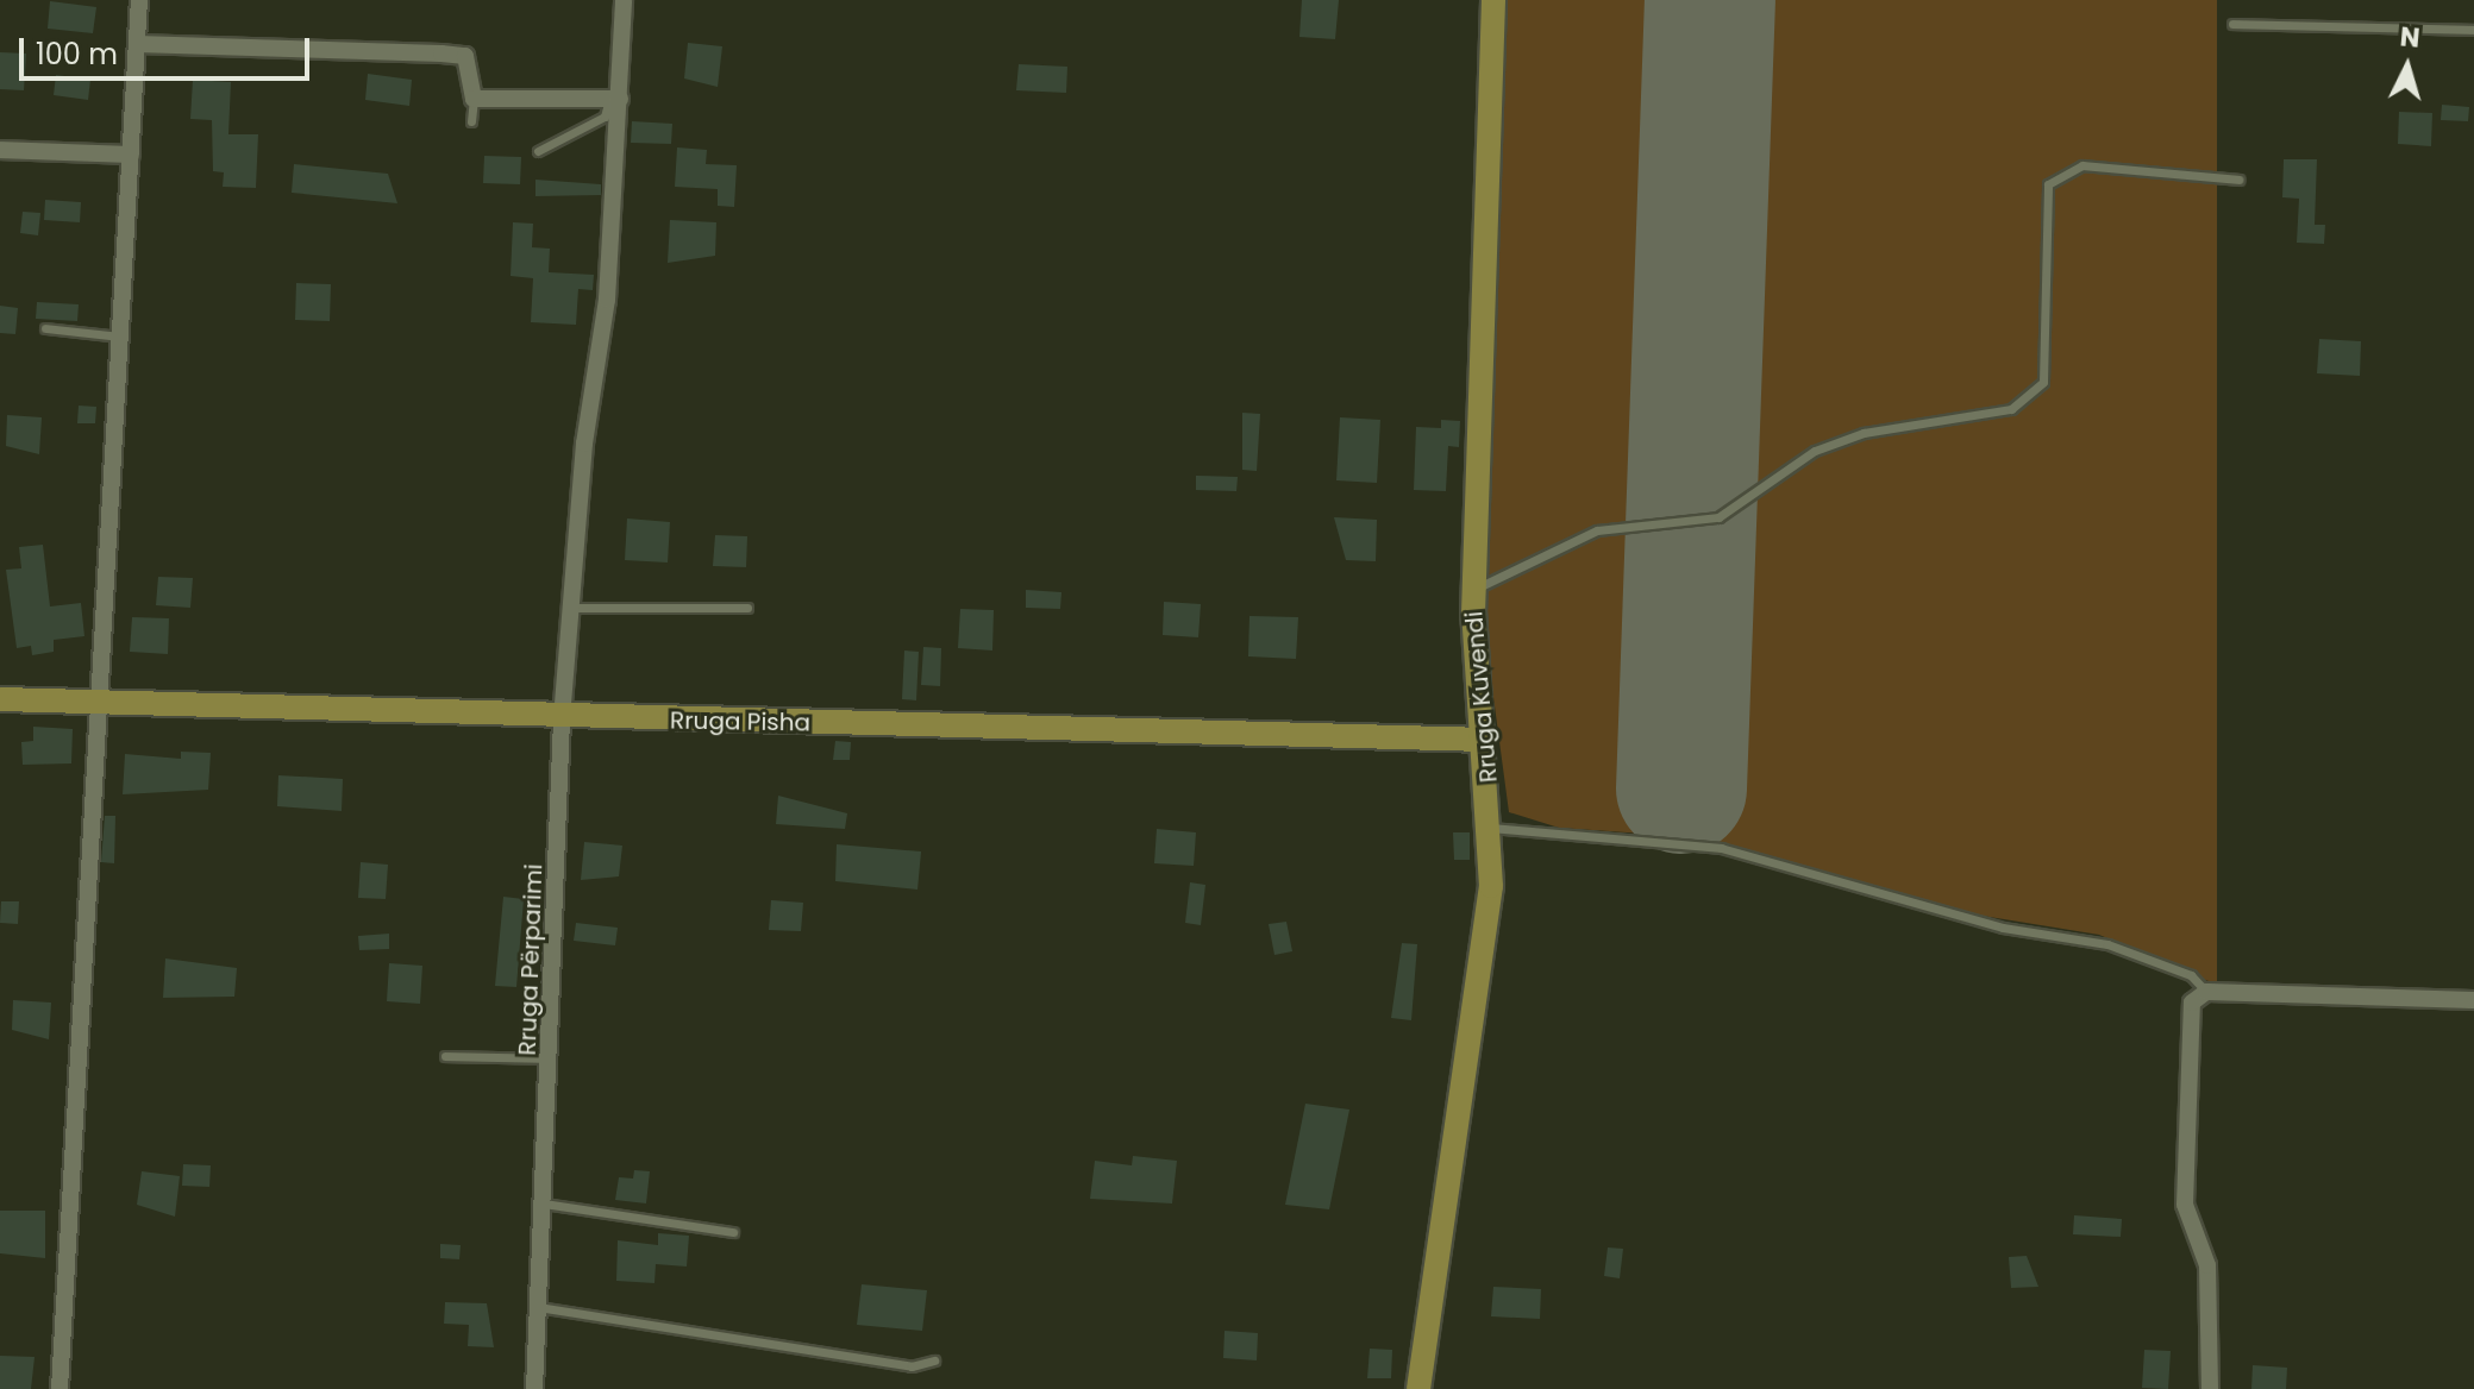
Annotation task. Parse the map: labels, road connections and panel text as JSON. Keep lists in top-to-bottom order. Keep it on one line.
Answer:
{"streets":{"street":["Rruga Kuvendi","Rruga Pisha","Rruga Përparimi"]},"crossings":[["Rruga Kuvendi","Rruga Pisha"],["Rruga Pisha","Rruga Përparimi"]],"scale_bar":"100 m","north":"top"}
